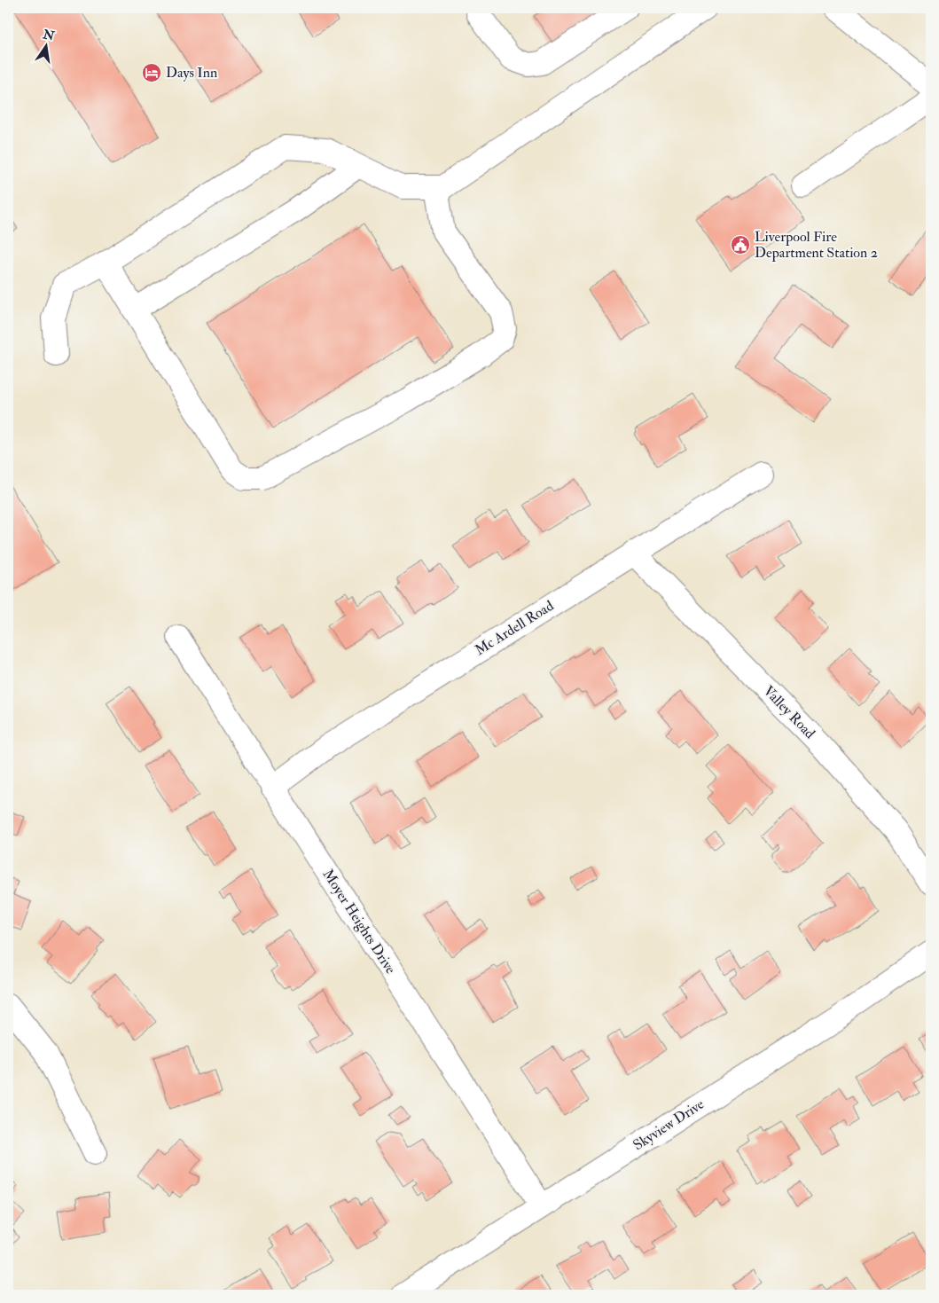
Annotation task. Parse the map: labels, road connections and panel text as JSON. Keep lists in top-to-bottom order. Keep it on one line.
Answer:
{"streets":{"street":["Mc Ardell Road","Valley Road","Moyer Heights Drive","Skyview Drive"]},"crossings":[["Mc Ardell Road","Valley Road"],["Mc Ardell Road","Moyer Heights Drive"],["Moyer Heights Drive","Skyview Drive"]],"places":{"hotel":["Days Inn"],"public building":["Liverpool Fire Department Station 2"]},"north":"top"}
